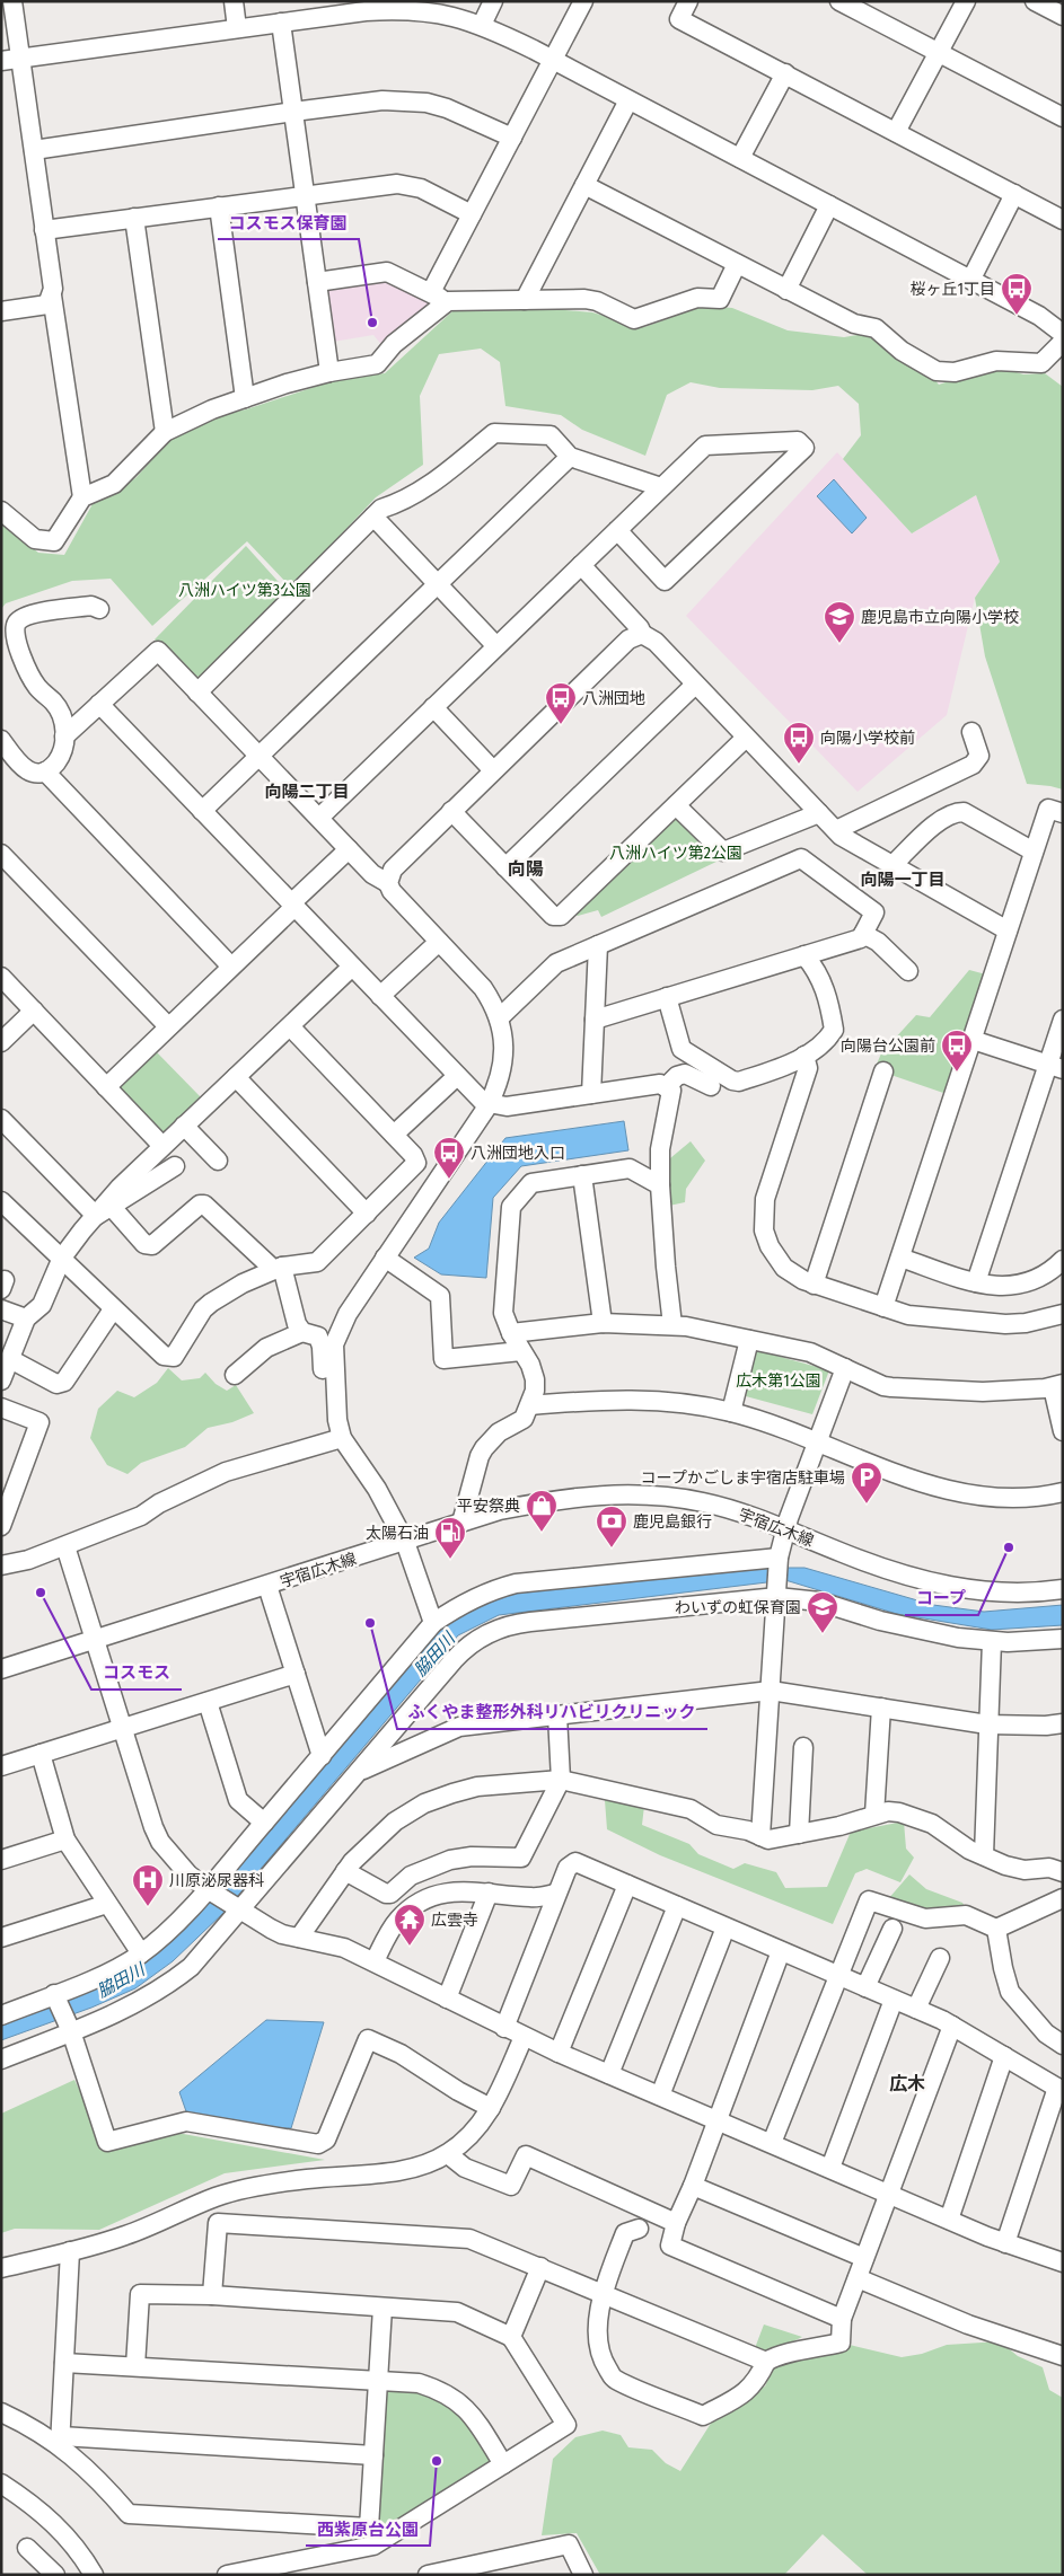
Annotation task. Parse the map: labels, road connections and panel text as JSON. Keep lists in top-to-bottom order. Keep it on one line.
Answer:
{"streets":{"street":["宇宿広木線"]},"districts":["向陽二丁目","向陽","向陽一丁目","広木"],"water":["脇田川"],"parks":["八洲ハイツ第3公園","八洲ハイツ第2公園","広木第1公園"],"places":{"bus stop":["桜ヶ丘1丁目","八洲団地","向陽小学校前","向陽台公園前","八洲団地入口"],"other":["コスモス保育園","コープ","コスモス","ふくやま整形外科リハビリクリニック","西紫原台公園"],"school or university":["鹿児島市立向陽小学校","わいずの虹保育園"],"parking":["コープかごしま宇宿店駐車場"],"shop":["平安祭典"],"bank":["鹿児島銀行"],"fuel station":["太陽石油"],"hospital":["川原泌尿器科"],"temple":["広雲寺"]}}
